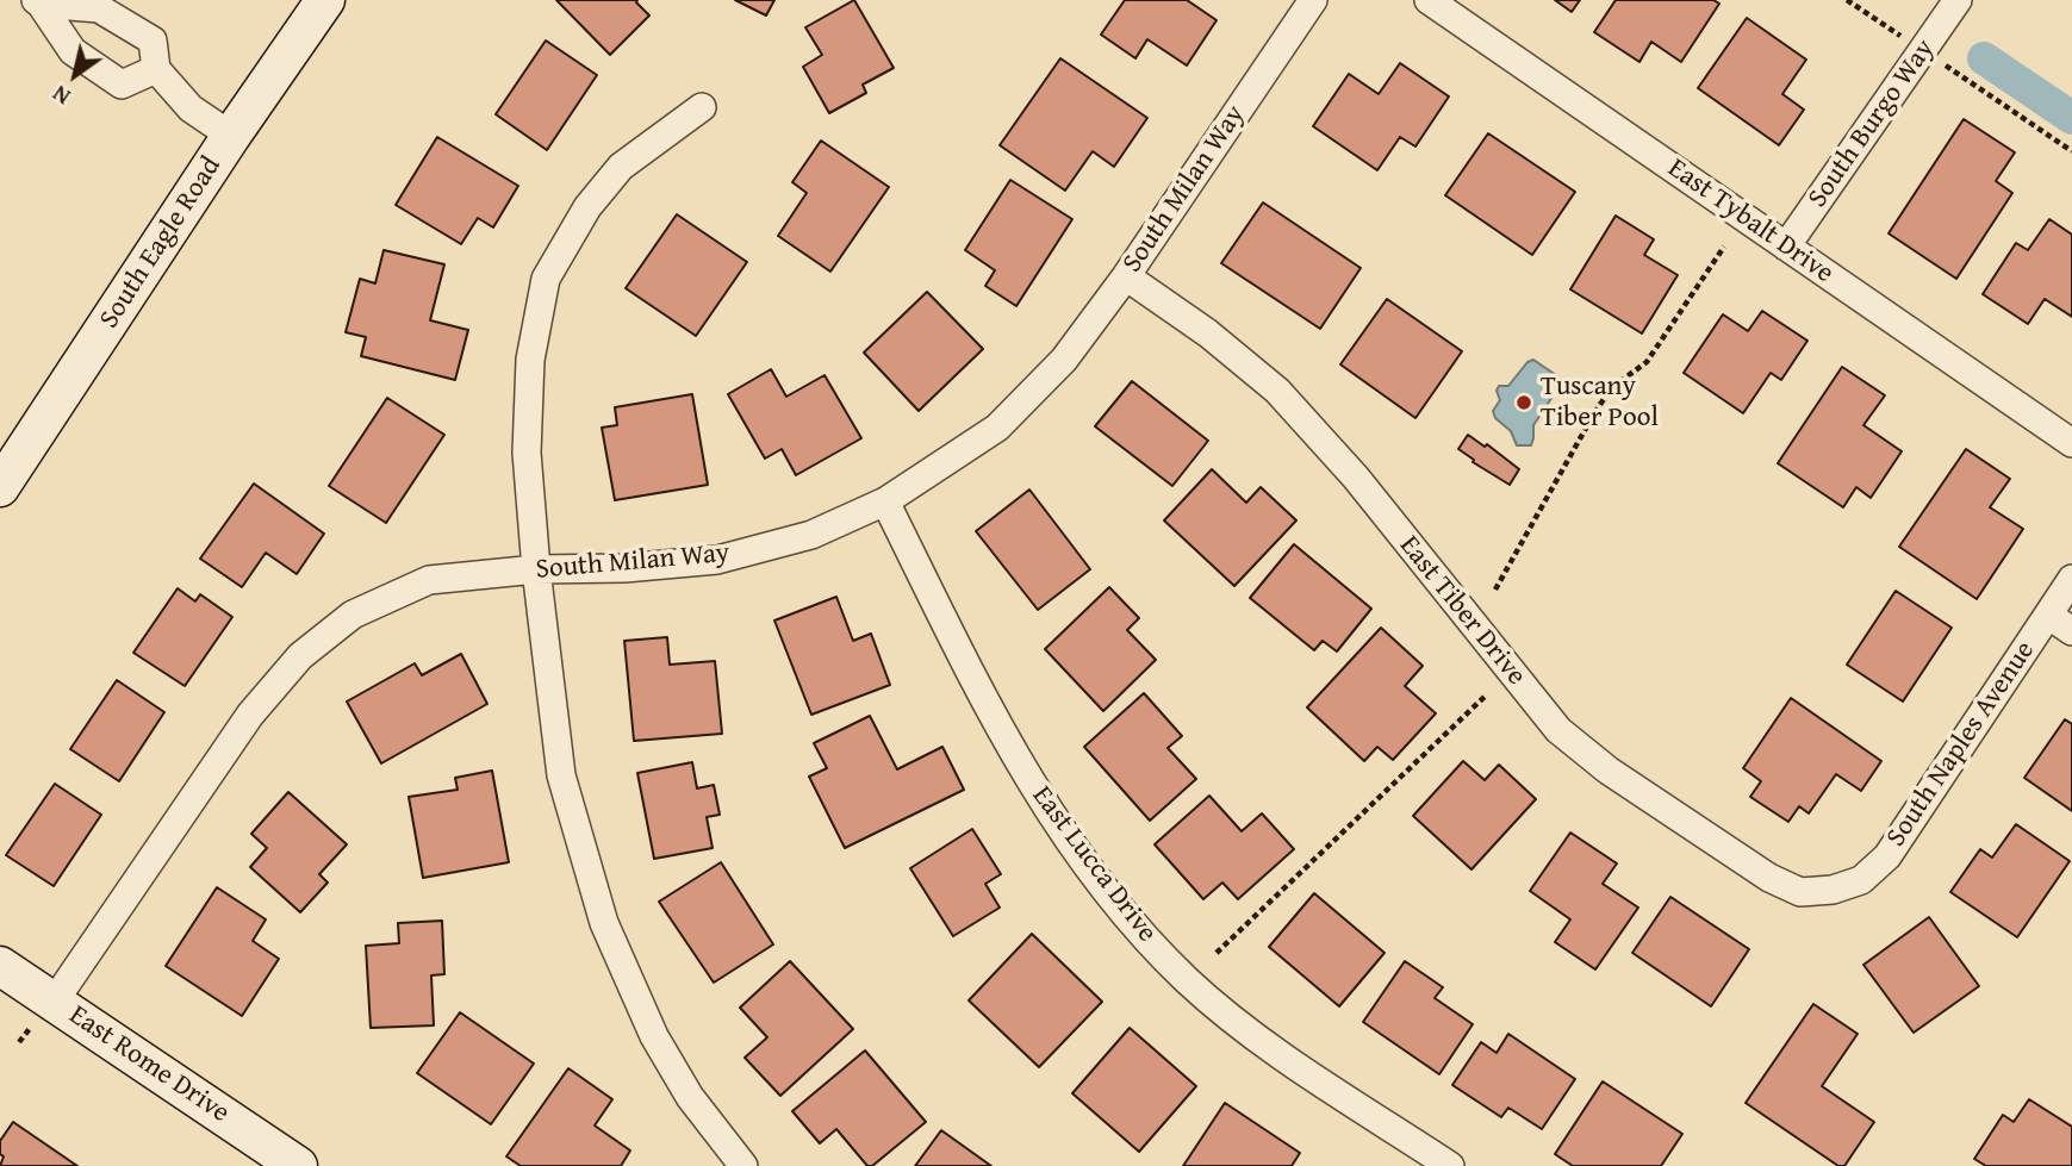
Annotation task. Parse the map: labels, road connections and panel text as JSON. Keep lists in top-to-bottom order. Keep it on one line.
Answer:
{"streets":{"main road":["South Eagle Road","East Rome Drive"],"street":["South Burgo Way","South Milan Way","East Tybalt Drive","East Tiber Drive","South Naples Avenue","East Lucca Drive"]},"crossings":[["South Burgo Way","East Tybalt Drive"],["South Milan Way","East Tiber Drive"],["South Milan Way","East Lucca Drive"],["South Milan Way","East Rome Drive"],["East Tiber Drive","South Naples Avenue"]],"places":["Tuscany Tiber Pool"],"north":"bottom left"}
